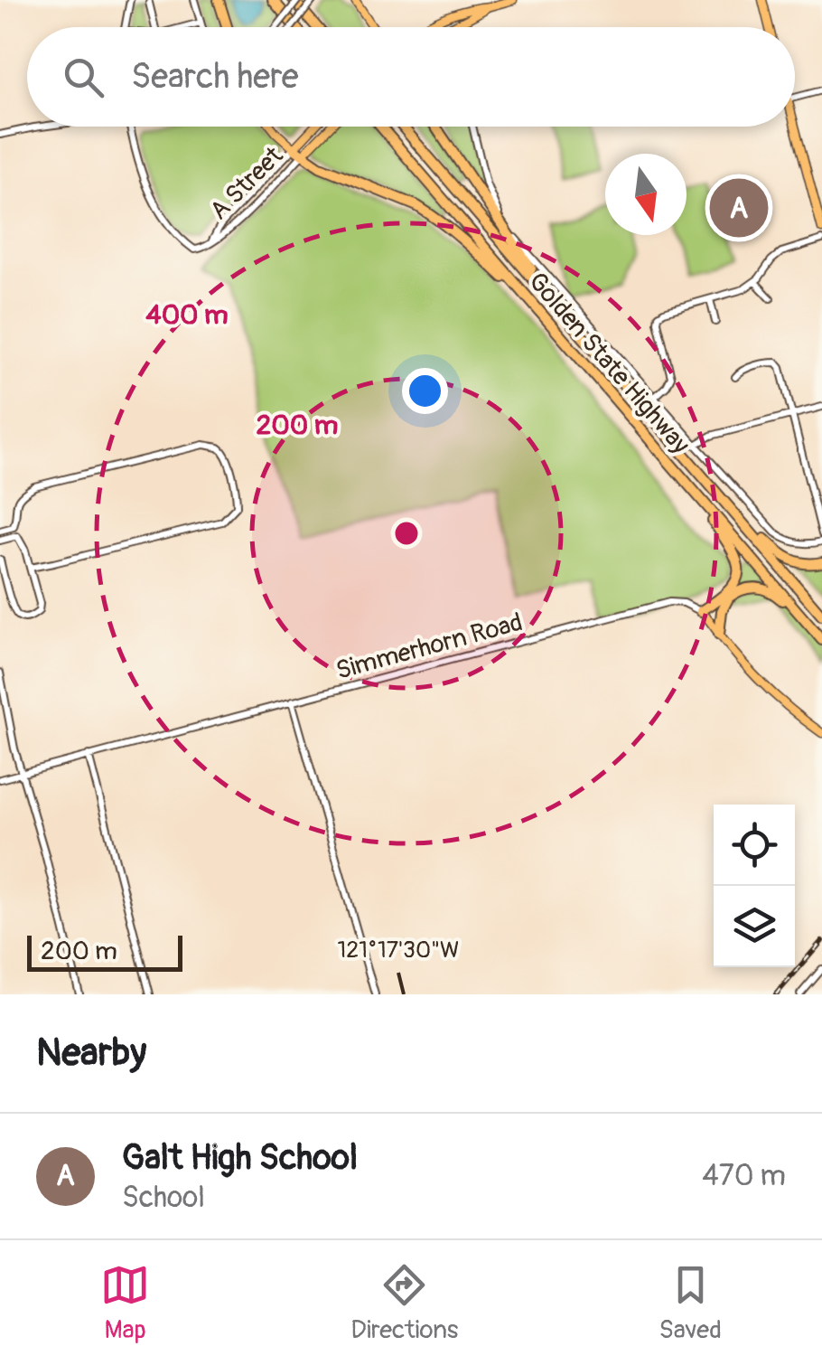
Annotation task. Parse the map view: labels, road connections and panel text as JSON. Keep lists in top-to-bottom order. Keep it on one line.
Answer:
{"streets":{"highway":["Golden State Highway"],"main road":["A Street"],"street":["Simmerhorn Road"]},"scale_bar":"200 m","north":"bottom","page":{"search":"Search here","pins":"A","scale":"200 m","heading":"Nearby","list":[{"mark":"A","name":"Galt High School","note":"School","value":"470 m"}],"nav":["Map","Directions","Saved"]},"coordinates":["121°17'30\"W"],"rings":["400 m","200 m"]}
